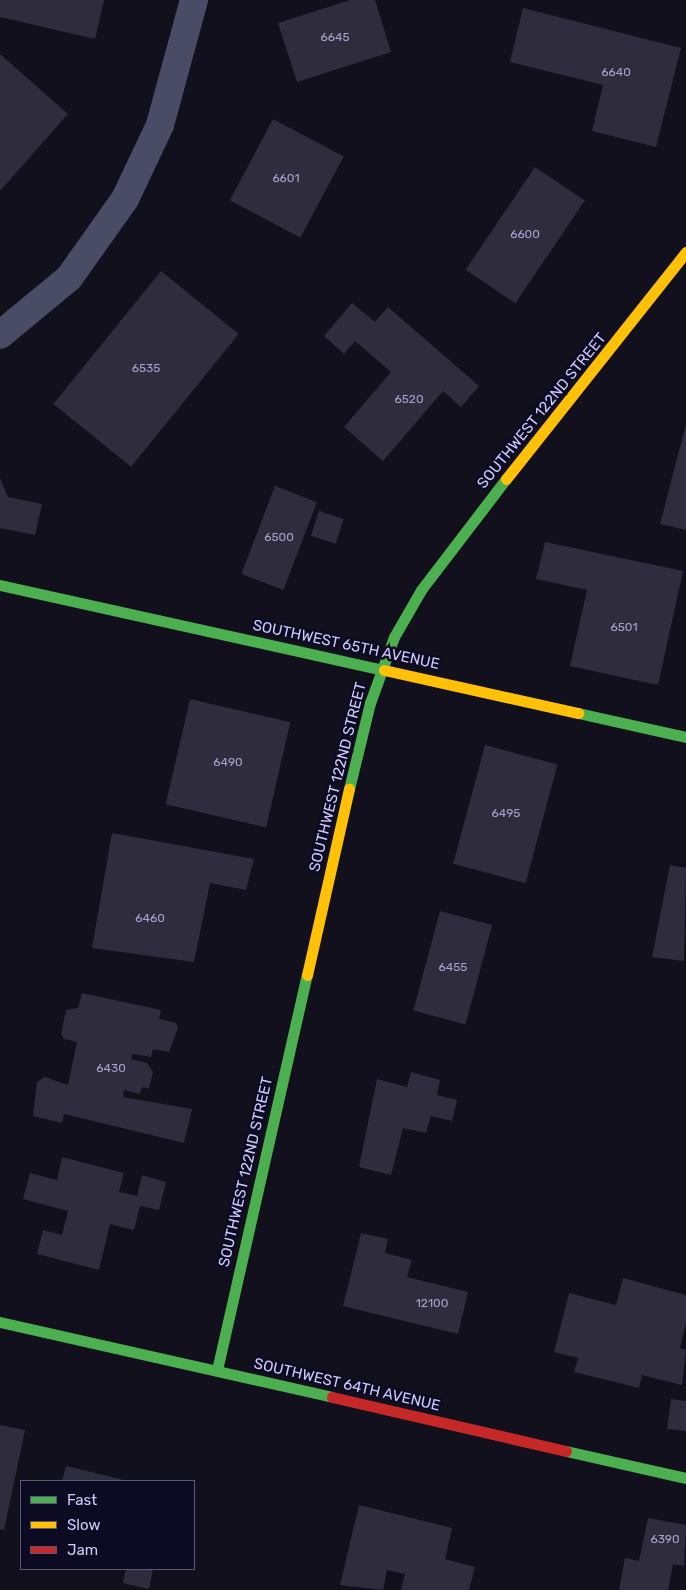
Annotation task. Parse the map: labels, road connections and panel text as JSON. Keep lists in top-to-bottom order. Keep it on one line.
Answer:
{"streets":{"street":["SOUTHWEST 122ND STREET","SOUTHWEST 65TH AVENUE","SOUTHWEST 64TH AVENUE"]},"crossings":[["SOUTHWEST 122ND STREET","SOUTHWEST 65TH AVENUE"],["SOUTHWEST 122ND STREET","SOUTHWEST 64TH AVENUE"]],"house_numbers":["6645","6640","6601","6600","6535","6520","6500","6501","6490","6495","6460","6455","6430","12100","6390"],"legend":["Fast","Slow","Jam"]}
